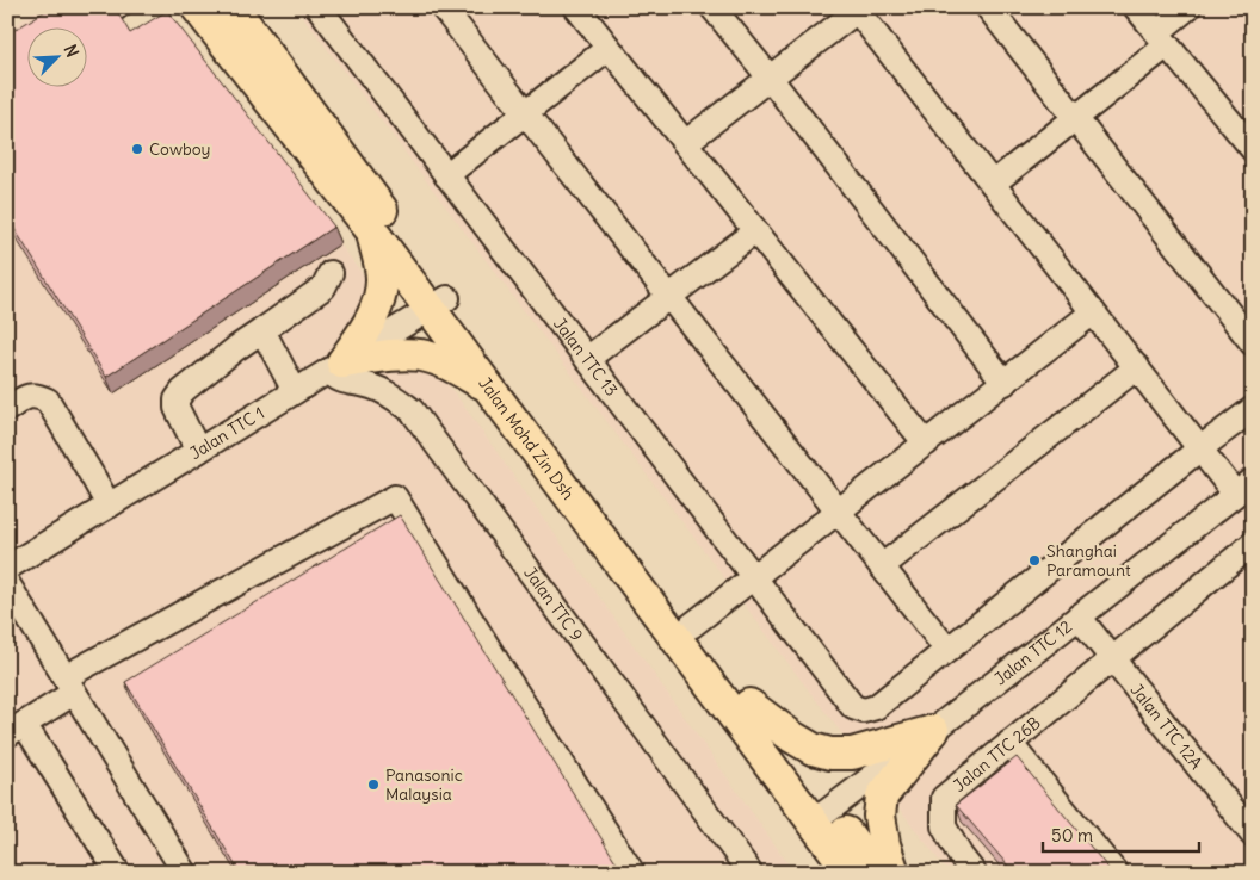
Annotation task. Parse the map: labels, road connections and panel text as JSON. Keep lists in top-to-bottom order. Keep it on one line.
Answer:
{"streets":{"main road":["Jalan Mohd Zin Dsh"],"street":["Jalan TTC 13","Jalan TTC 1","Jalan TTC 9","Jalan TTC 12","Jalan TTC 12A","Jalan TTC 26B"]},"crossings":[["Jalan TTC 1","Jalan Mohd Zin Dsh"],["Jalan TTC 1","Jalan TTC 9"],["Jalan Mohd Zin Dsh","Jalan TTC 12"],["Jalan TTC 12","Jalan TTC 12A"],["Jalan TTC 12A","Jalan TTC 26B"]],"places":["Cowboy","Shanghai Paramount","Panasonic Malaysia"],"scale_bar":"50 m","north":"top right"}
